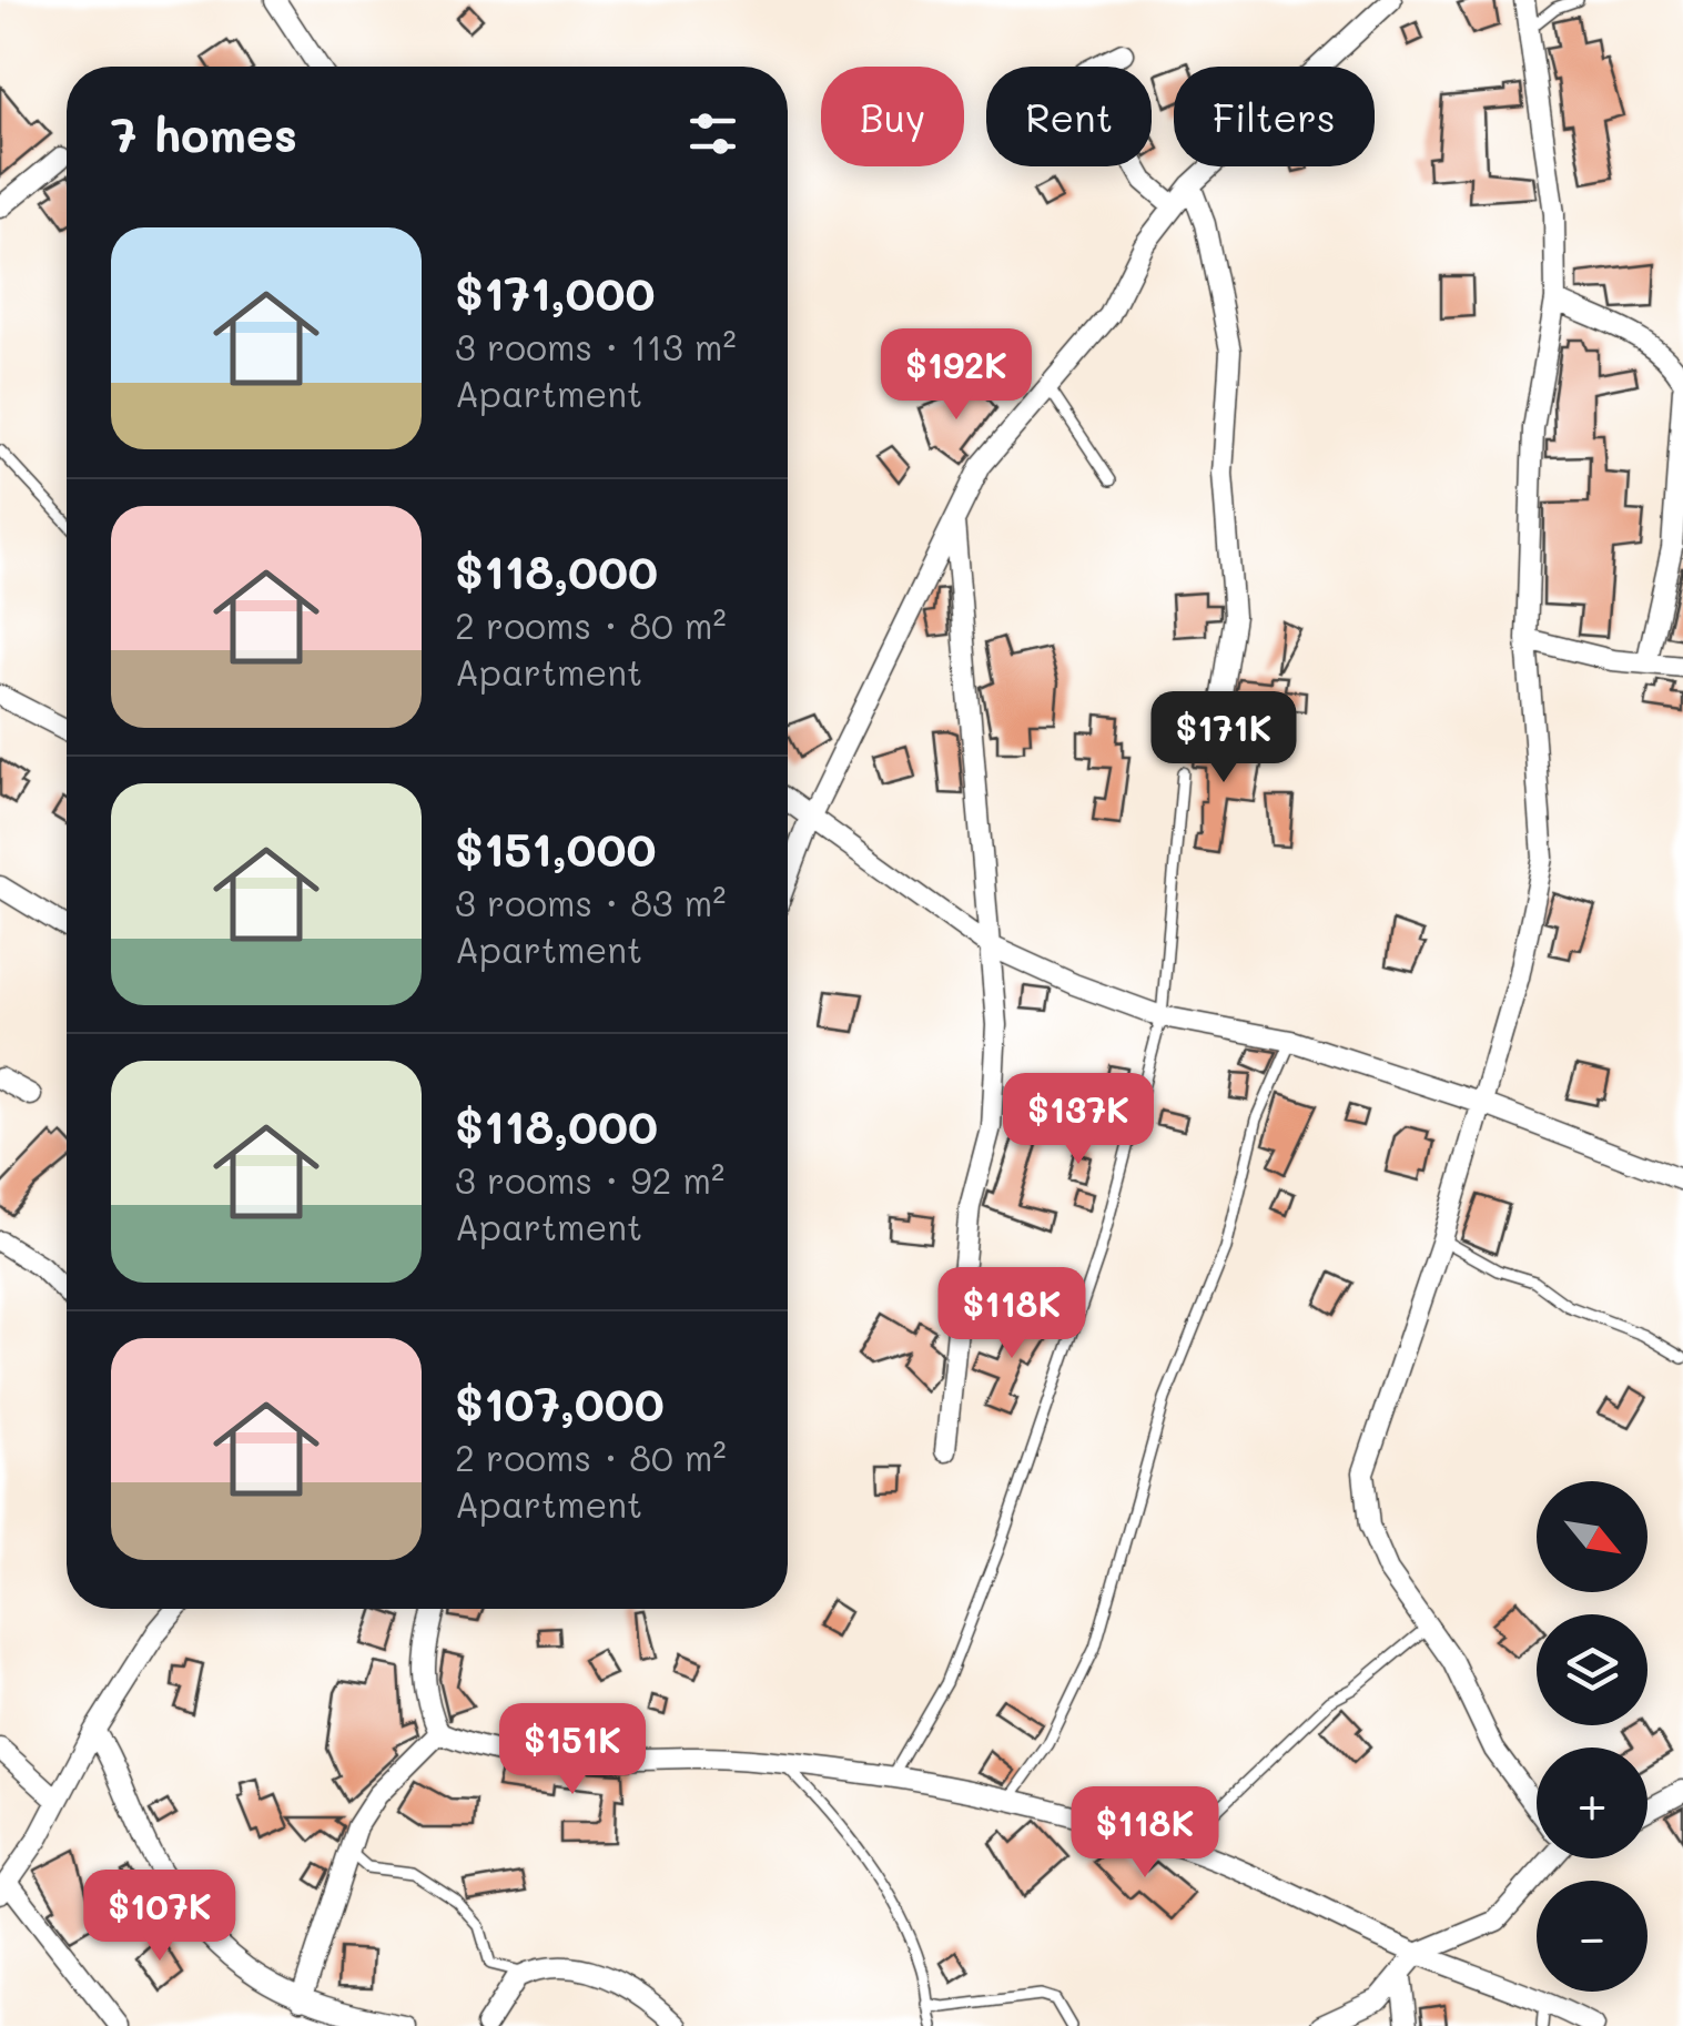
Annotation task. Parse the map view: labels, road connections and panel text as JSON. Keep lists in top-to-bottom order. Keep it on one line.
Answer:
{"north":"bottom right","page":{"chip":["Buy","Rent","Filters"],"heading":"7 homes","list":[{"name":"$171,000","note":"3 rooms · 113 m² · Apartment"},{"name":"$118,000","note":"2 rooms · 80 m² · Apartment"},{"name":"$151,000","note":"3 rooms · 83 m² · Apartment"},{"name":"$118,000","note":"3 rooms · 92 m² · Apartment"},{"name":"$107,000","note":"2 rooms · 80 m² · Apartment"}],"price":["$192K","$171K","$137K","$118K","$151K","$118K","$107K"],"map_buttons":["+","−"]}}
